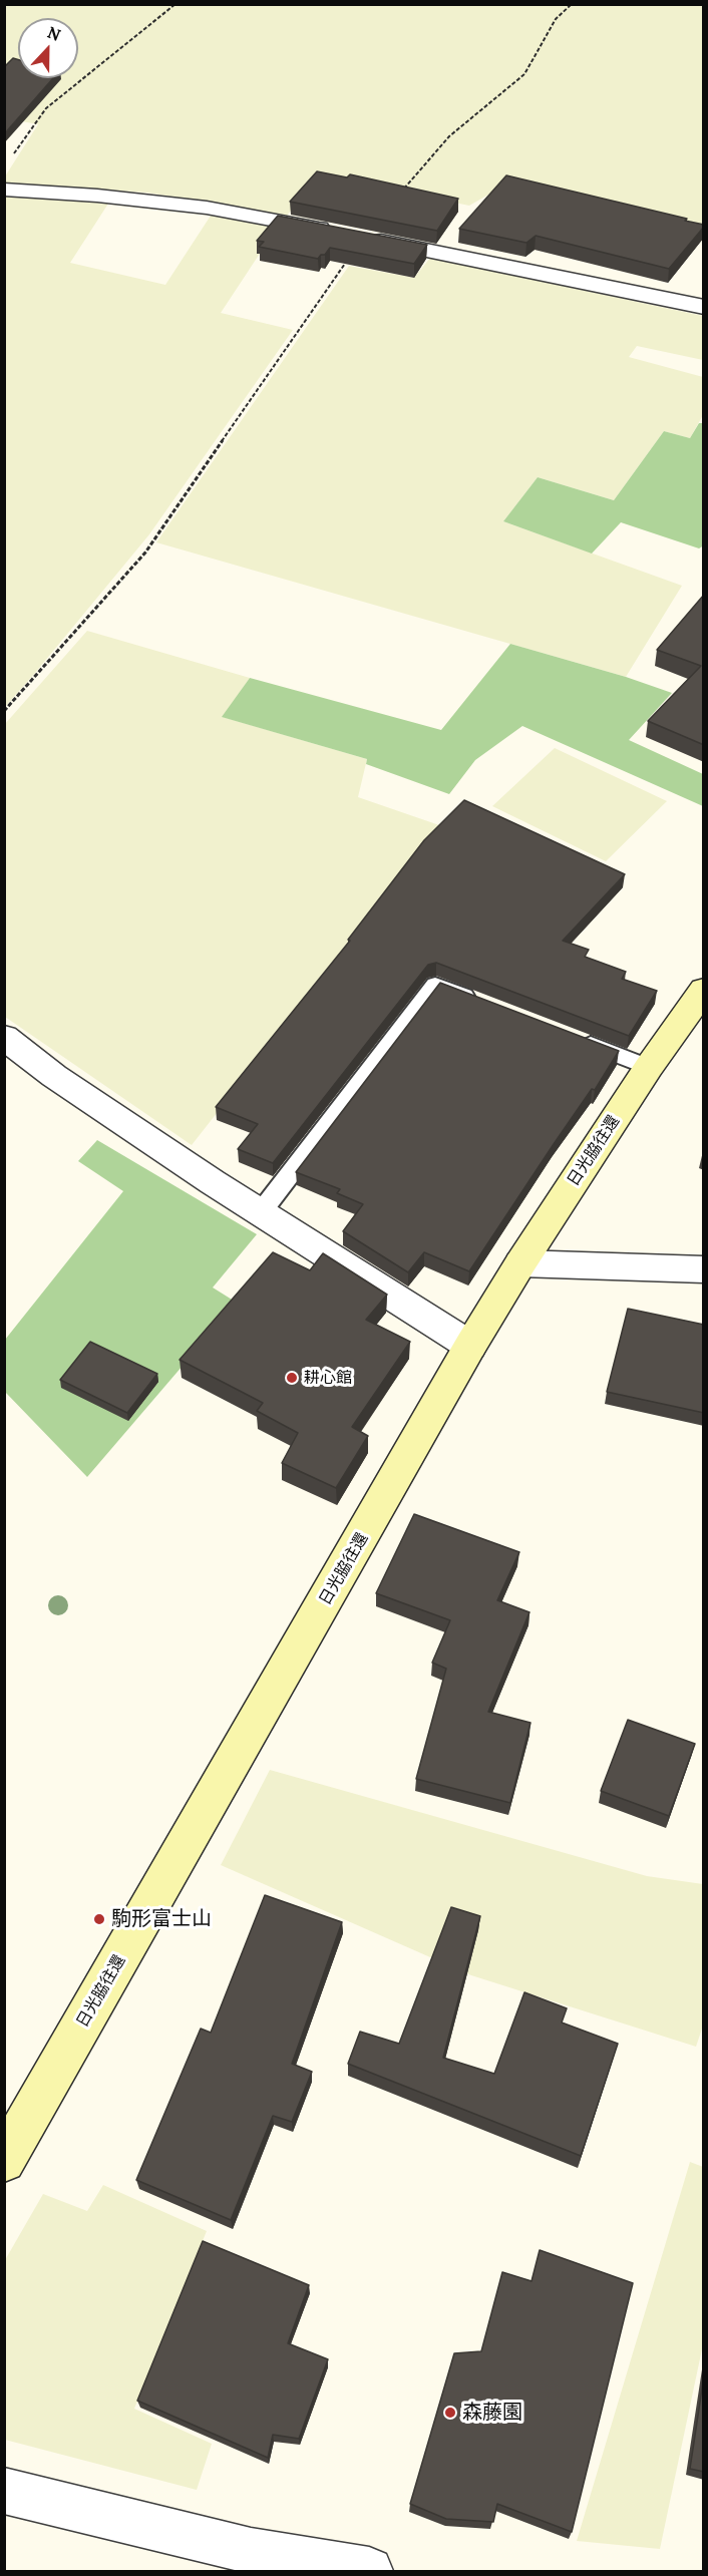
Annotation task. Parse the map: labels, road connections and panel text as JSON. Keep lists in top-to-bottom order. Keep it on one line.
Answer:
{"streets":{"street":["日光脇往還"]},"places":["耕心館","駒形富士山","森藤園"],"north":"top"}
